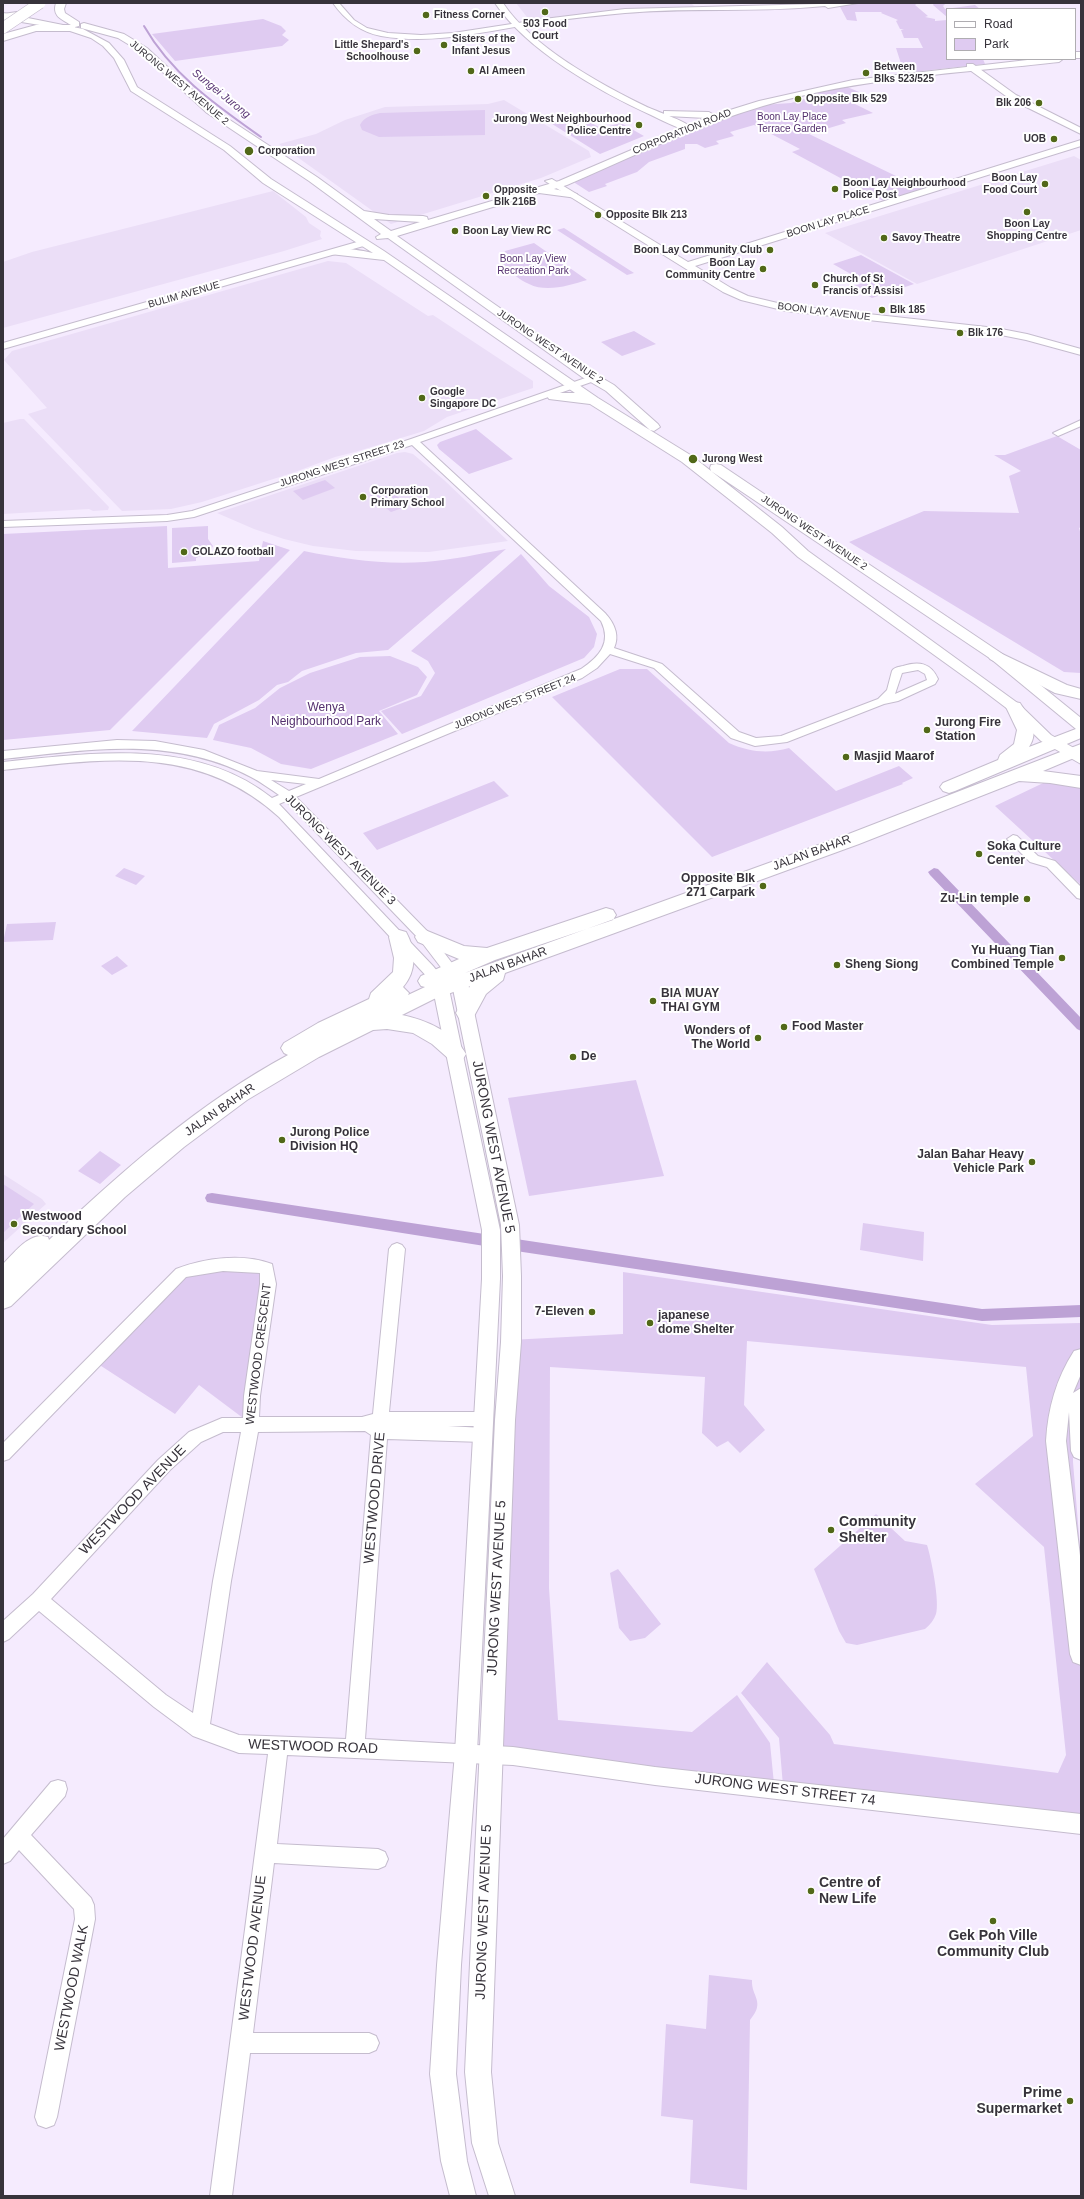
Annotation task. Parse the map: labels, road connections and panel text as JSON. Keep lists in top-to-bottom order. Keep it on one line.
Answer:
{"streets":{"main road":["JURONG WEST AVENUE 2","CORPORATION ROAD","JALAN BAHAR"],"street":["BOON LAY PLACE","BULIM AVENUE","BOON LAY AVENUE","JURONG WEST STREET 23","JURONG WEST STREET 24","JURONG WEST AVENUE 3","JURONG WEST AVENUE 5","WESTWOOD CRESCENT","WESTWOOD DRIVE","WESTWOOD AVENUE","WESTWOOD ROAD","JURONG WEST STREET 74","WESTWOOD WALK"]},"crossings":[["JURONG WEST AVENUE 2","CORPORATION ROAD"],["JURONG WEST AVENUE 2","BULIM AVENUE"],["JURONG WEST AVENUE 2","JURONG WEST STREET 23"],["JURONG WEST AVENUE 2","JALAN BAHAR"],["CORPORATION ROAD","BULIM AVENUE"],["CORPORATION ROAD","BOON LAY AVENUE"],["BOON LAY PLACE","BOON LAY AVENUE"],["JURONG WEST STREET 24","JURONG WEST AVENUE 3"],["JURONG WEST AVENUE 3","JALAN BAHAR"],["JURONG WEST AVENUE 3","JURONG WEST AVENUE 5"],["JALAN BAHAR","JURONG WEST AVENUE 5"],["JURONG WEST AVENUE 5","WESTWOOD AVENUE"],["JURONG WEST AVENUE 5","WESTWOOD ROAD"],["JURONG WEST AVENUE 5","JURONG WEST STREET 74"],["WESTWOOD CRESCENT","WESTWOOD AVENUE"],["WESTWOOD CRESCENT","WESTWOOD ROAD"],["WESTWOOD DRIVE","WESTWOOD AVENUE"],["WESTWOOD DRIVE","WESTWOOD ROAD"],["WESTWOOD AVENUE","WESTWOOD ROAD"],["WESTWOOD ROAD","JURONG WEST STREET 74"]],"water":["Sungei Jurong"],"parks":["Boon Lay Place Terrace Garden","Boon Lay View Recreation Park","Wenya Neighbourhood Park"],"places":["503 Food Court","Fitness Corner","Sisters of the Infant Jesus","Little Shepard's Schoolhouse","Al Ameen","Between Blks 523/525","Opposite Blk 529","Blk 206","Jurong West Neighbourhood Police Centre","UOB","Corporation","Boon Lay Food Court","Boon Lay Neighbourhood Police Post","Opposite Blk 216B","Boon Lay Shopping Centre","Opposite Blk 213","Boon Lay View RC","Savoy Theatre","Boon Lay Community Club","Boon Lay Community Centre","Church of St Francis of Assisi","Blk 185","Blk 176","Google Singapore DC","Jurong West","Corporation Primary School","GOLAZO football","Jurong Fire Station","Masjid Maarof","Soka Culture Center","Opposite Blk 271 Carpark","Zu-Lin temple","Yu Huang Tian Combined Temple","Sheng Siong","BIA MUAY THAI GYM","Food Master","Wonders of The World","De","Jurong Police Division HQ","Jalan Bahar Heavy Vehicle Park","Westwood Secondary School","7-Eleven","japanese dome Shelter","Community Shelter","Centre of New Life","Gek Poh Ville Community Club","Prime Supermarket"],"legend":["Road","Park"]}
